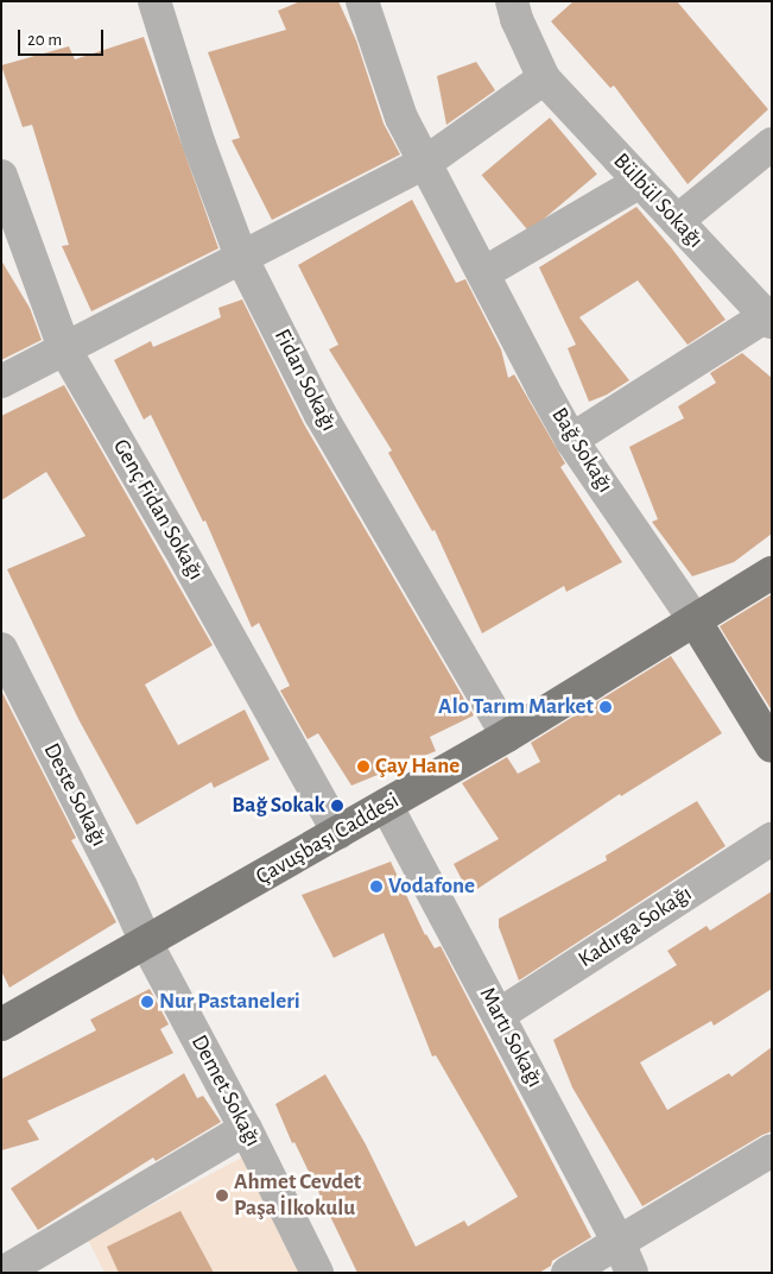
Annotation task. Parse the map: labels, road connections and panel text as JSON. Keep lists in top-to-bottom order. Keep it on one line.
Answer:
{"streets":{"main road":["Çavuşbaşı Caddesi"],"street":["Bülbül Sokağı","Fidan Sokağı","Bağ Sokağı","Genç Fidan Sokağı","Deste Sokağı","Kadırga Sokağı","Martı Sokağı","Demet Sokağı"]},"crossings":[["Fidan Sokağı","Çavuşbaşı Caddesi"],["Bağ Sokağı","Çavuşbaşı Caddesi"],["Genç Fidan Sokağı","Çavuşbaşı Caddesi"],["Deste Sokağı","Çavuşbaşı Caddesi"],["Deste Sokağı","Demet Sokağı"],["Çavuşbaşı Caddesi","Martı Sokağı"],["Çavuşbaşı Caddesi","Demet Sokağı"],["Kadırga Sokağı","Martı Sokağı"]],"places":["Alo Tarım Market","Çay Hane","Bağ Sokak","Vodafone","Nur Pastaneleri","Ahmet Cevdet Paşa İlkokulu"],"scale_bar":"20 m"}
